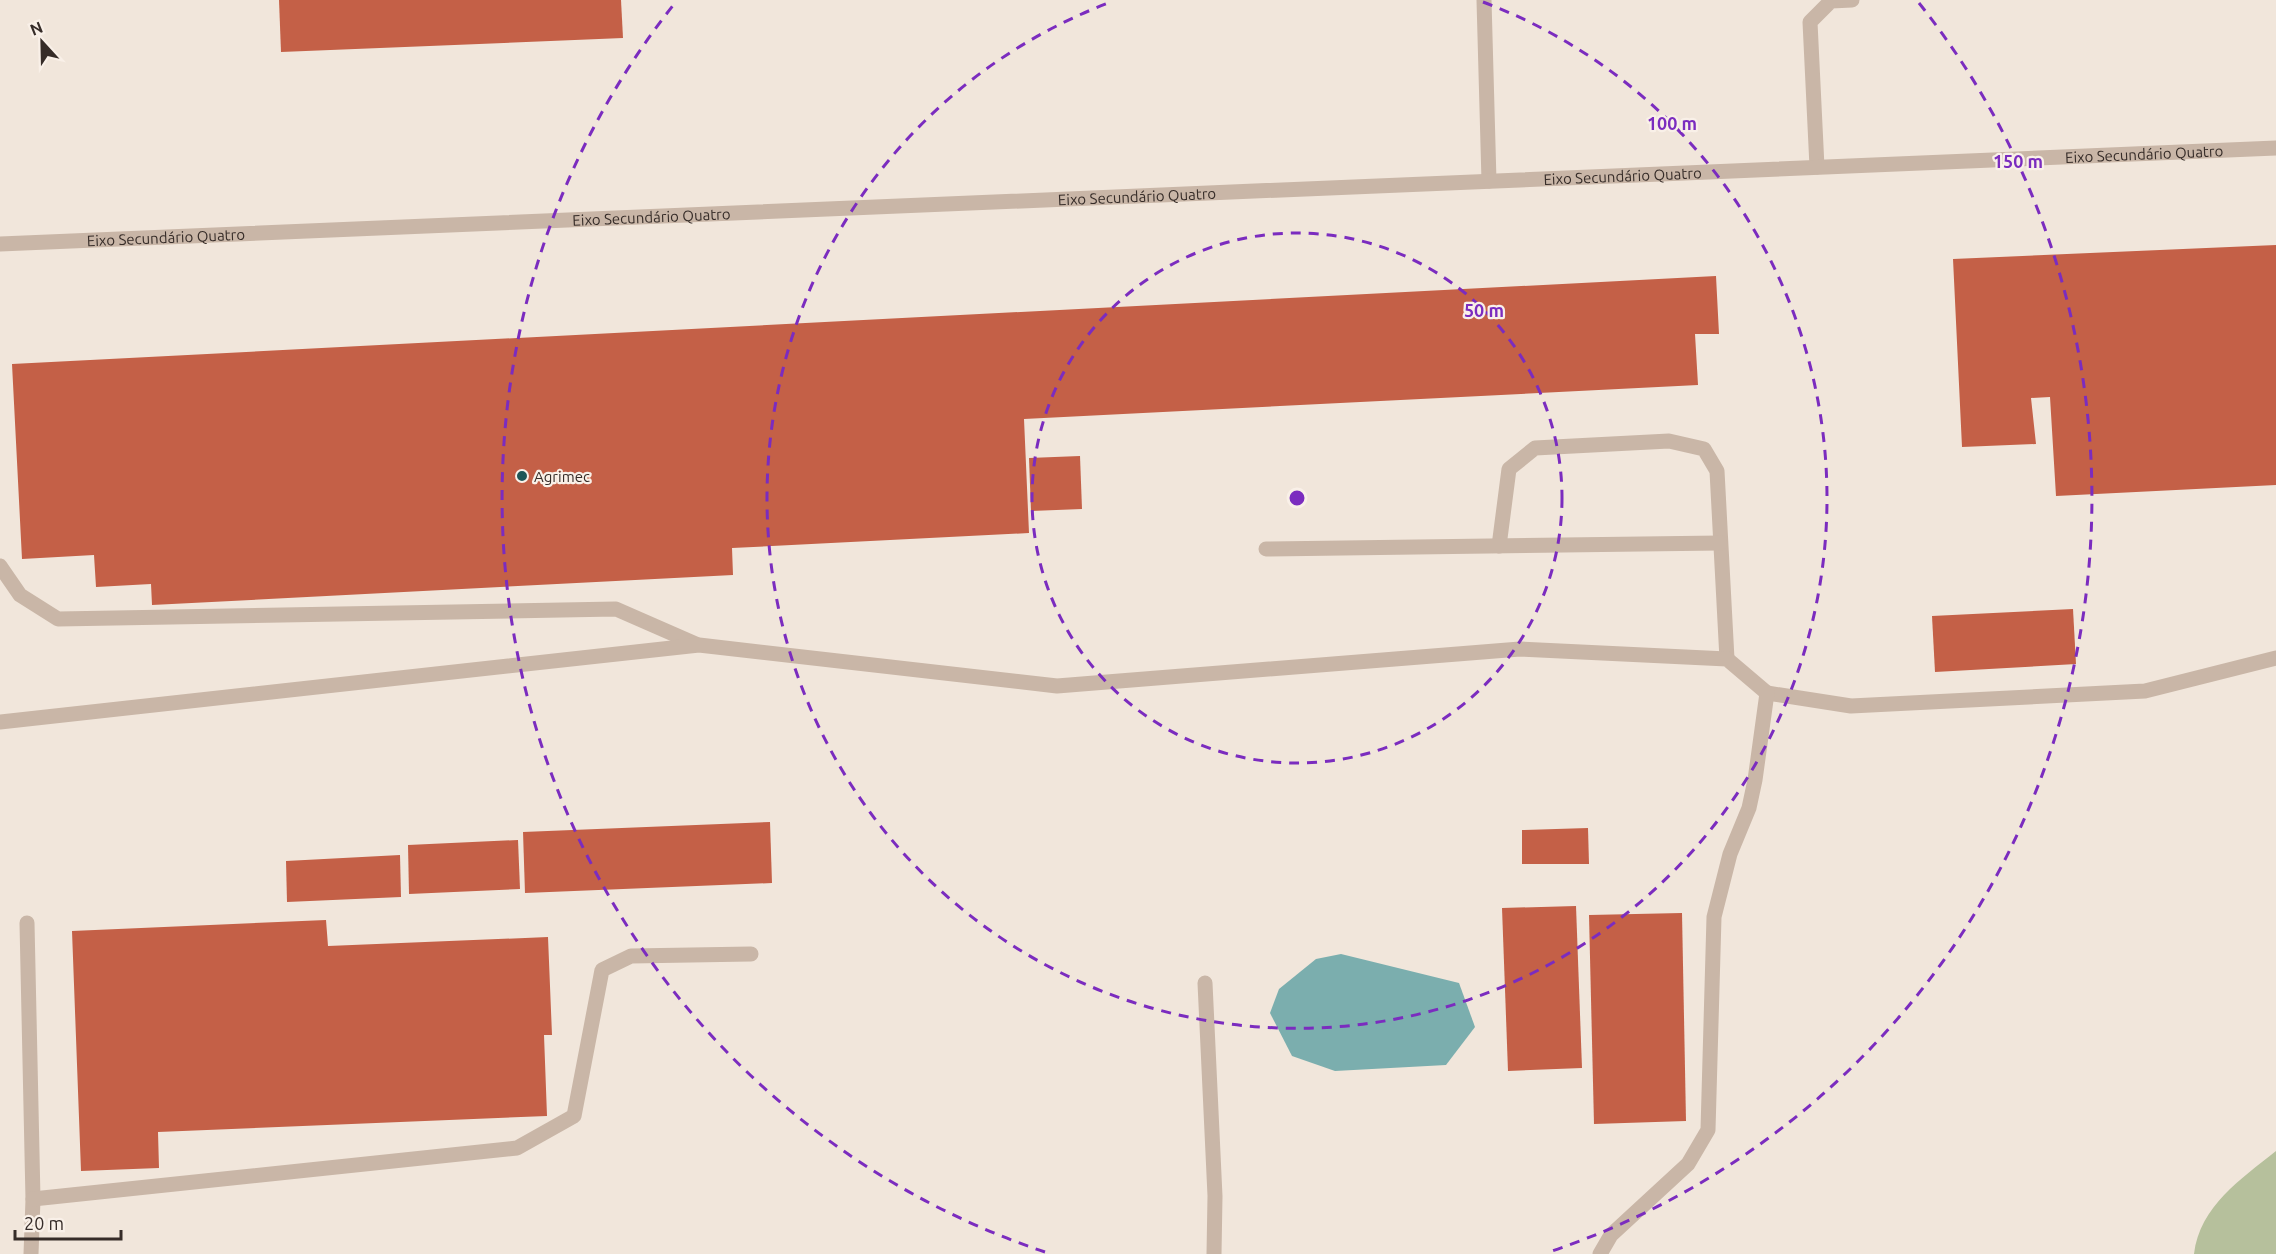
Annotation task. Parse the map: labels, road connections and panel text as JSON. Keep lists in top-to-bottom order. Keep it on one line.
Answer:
{"streets":{"street":["Eixo Secundário Quatro"]},"places":["Agrimec"],"scale_bar":"20 m","north":"top","rings":["100 m","150 m","50 m"]}
